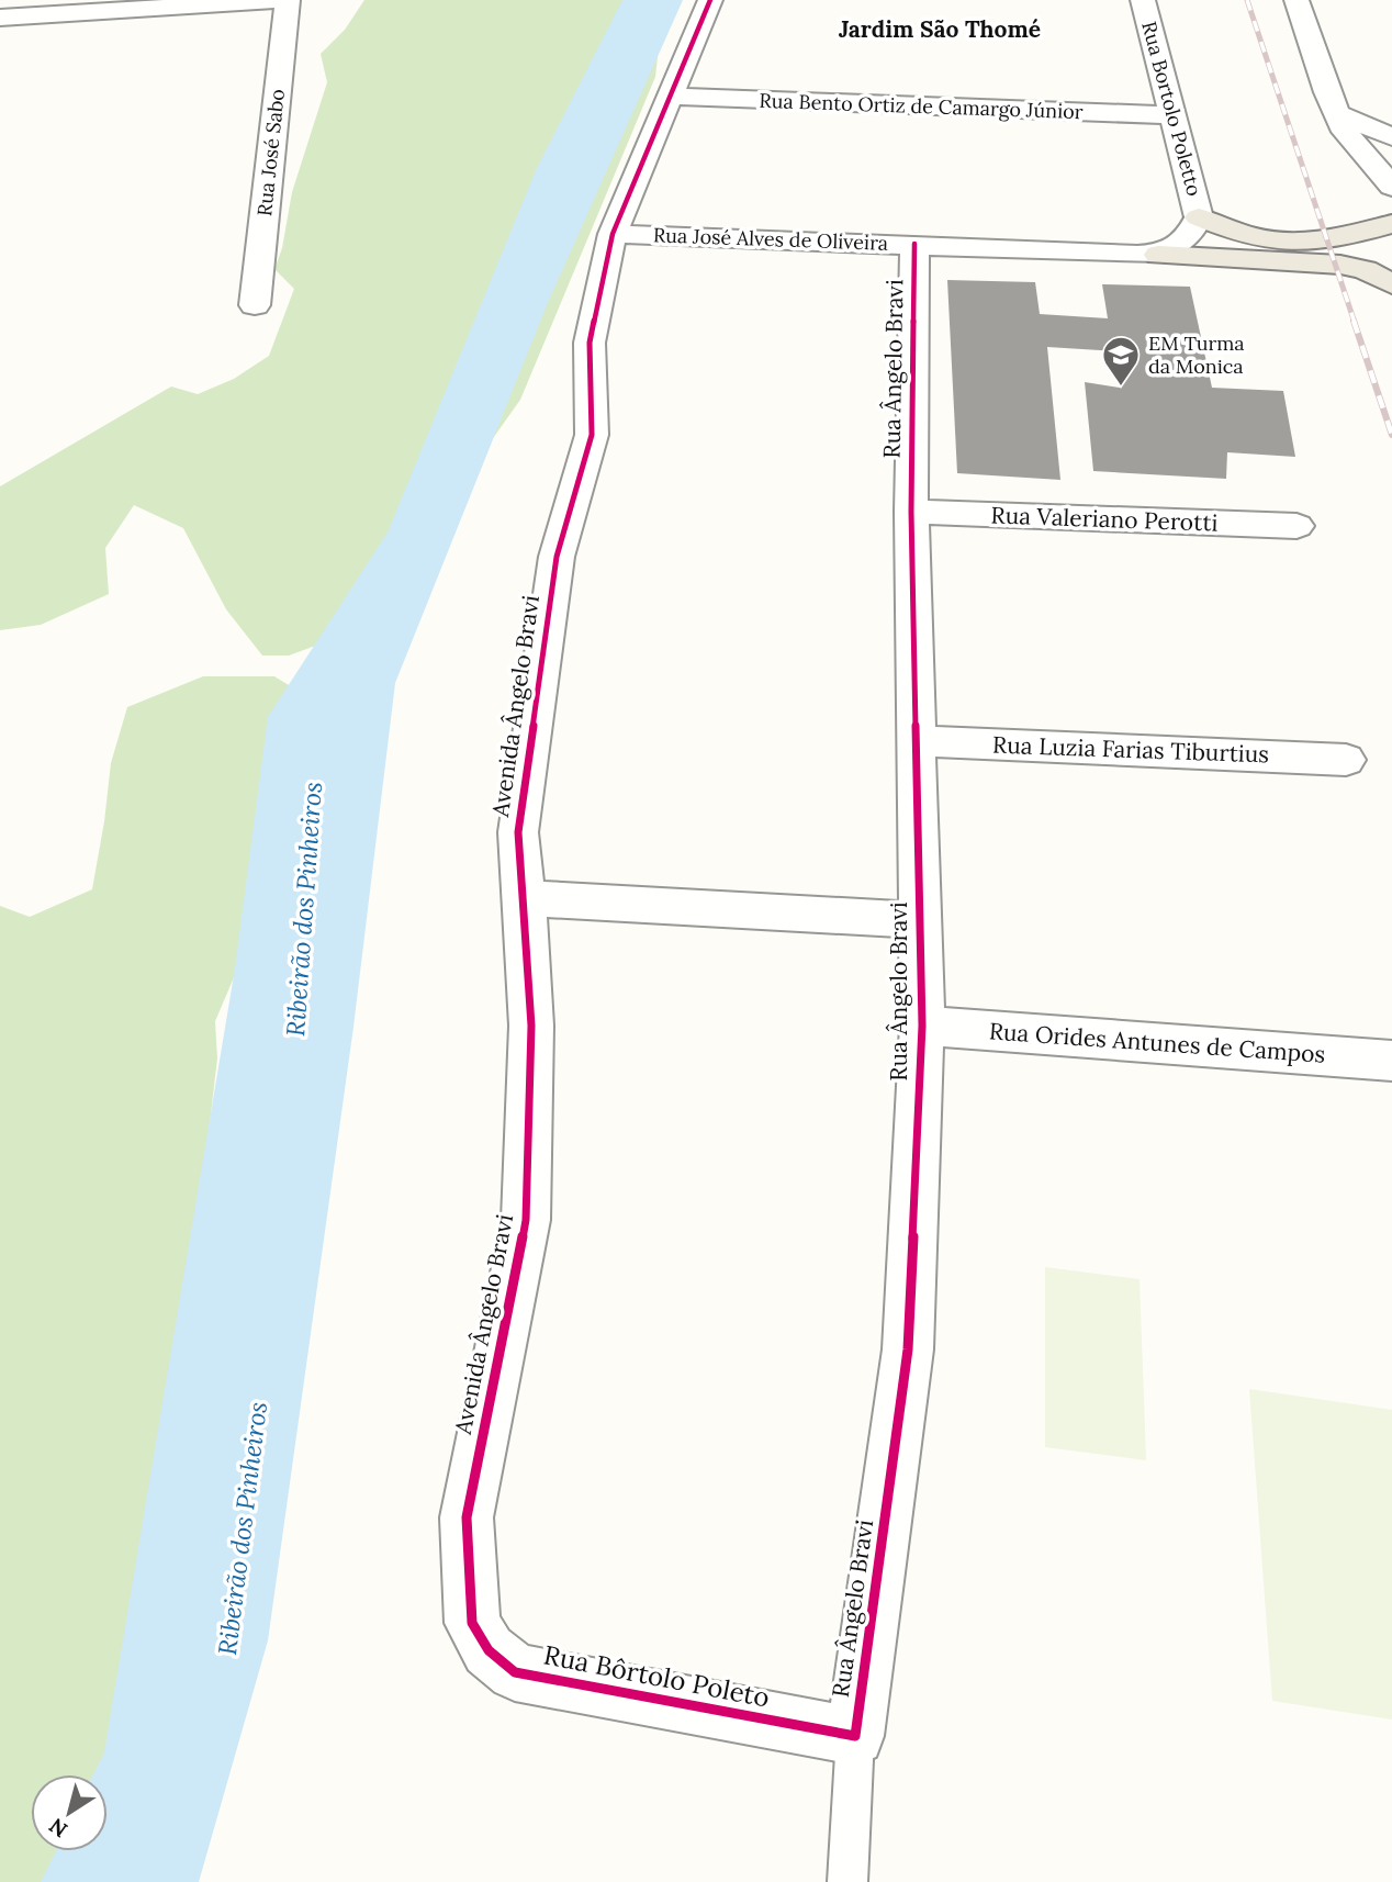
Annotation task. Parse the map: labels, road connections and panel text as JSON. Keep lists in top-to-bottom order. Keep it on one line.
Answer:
{"streets":{"street":["Rua Bento Ortiz de Camargo Júnior","Rua Bortolo Poletto","Rua José Sabo","Rua José Alves de Oliveira","Rua Ângelo Bravi","Rua Valeriano Perotti","Avenida Ângelo Bravi","Rua Luzia Farias Tiburtius","Rua Orides Antunes de Campos","Rua Bôrtolo Poleto"]},"crossings":[["Rua Bento Ortiz de Camargo Júnior","Rua Bortolo Poletto"],["Rua Bento Ortiz de Camargo Júnior","Avenida Ângelo Bravi"],["Rua José Alves de Oliveira","Rua Ângelo Bravi"],["Rua José Alves de Oliveira","Avenida Ângelo Bravi"],["Rua Ângelo Bravi","Rua Valeriano Perotti"],["Rua Ângelo Bravi","Rua Luzia Farias Tiburtius"],["Rua Ângelo Bravi","Rua Orides Antunes de Campos"],["Rua Ângelo Bravi","Rua Bôrtolo Poleto"],["Avenida Ângelo Bravi","Rua Bôrtolo Poleto"]],"districts":["Jardim São Thomé"],"water":["Ribeirão dos Pinheiros"],"places":{"school or university":["EM Turma da Monica"]},"north":"bottom left"}
